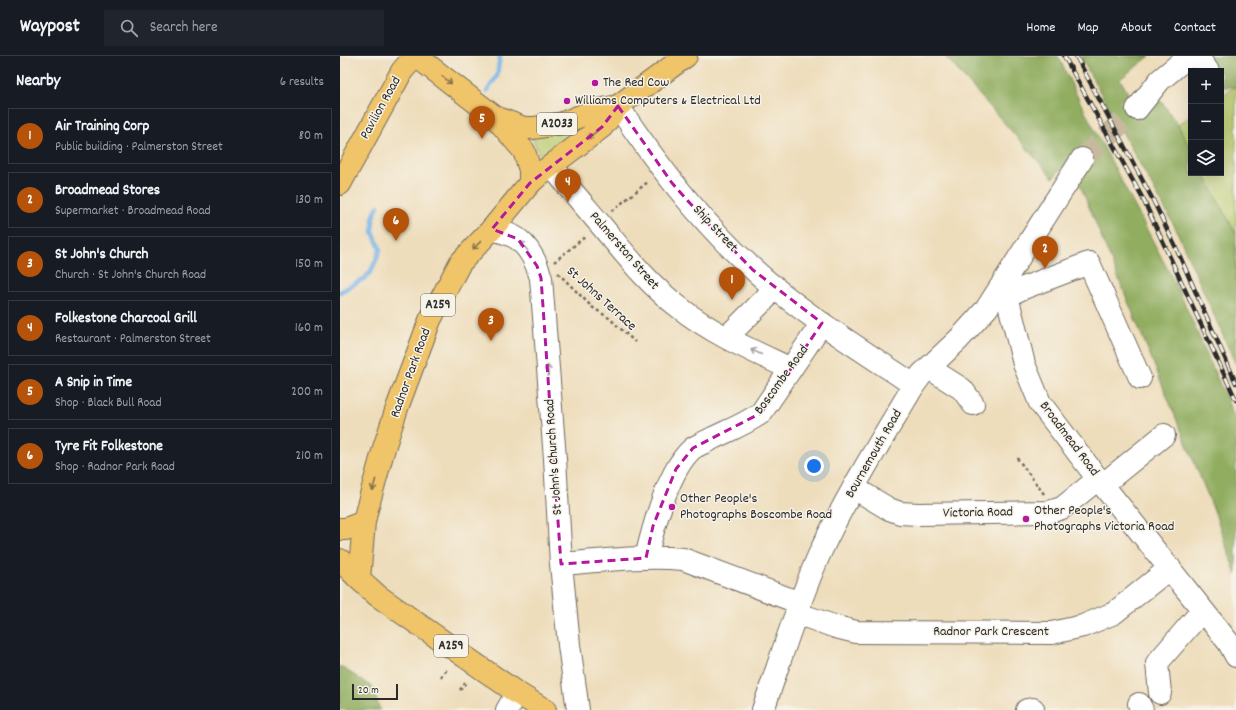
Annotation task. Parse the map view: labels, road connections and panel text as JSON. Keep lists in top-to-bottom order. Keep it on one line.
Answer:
{"streets":{"main road":["Pavilion Road","A2033","A259","Radnor Park Road"],"street":["Ship Street","Palmerston Street","Boscombe Road","Broadmead Road","Bournemouth Road","St John's Church Road","Victoria Road","Radnor Park Crescent"],"path":["St Johns Terrace"]},"crossings":[["A2033","Ship Street"],["A2033","Palmerston Street"],["A2033","Radnor Park Road"],["Ship Street","Boscombe Road"],["Ship Street","Bournemouth Road"],["Palmerston Street","Boscombe Road"],["A259","Radnor Park Road"],["Radnor Park Road","St John's Church Road"],["Boscombe Road","Radnor Park Crescent"],["Broadmead Road","Bournemouth Road"],["Broadmead Road","Victoria Road"],["Broadmead Road","Radnor Park Crescent"],["Bournemouth Road","Victoria Road"],["Bournemouth Road","Radnor Park Crescent"],["St John's Church Road","Radnor Park Crescent"]],"one_way":["Palmerston Street","Radnor Park Road","St John's Church Road"],"places":["The Red Cow","Williams Computers & Electrical Ltd","Other People's Photographs Boscombe Road","Other People's Photographs Victoria Road"],"scale_bar":"20 m","page":{"header":"Waypost","search":"Search here","nav":["Home","Map","About","Contact"],"heading":["Nearby","6 results"],"map_buttons":["+","−"],"pins":["5","4","6","2","1","3"],"list":[{"mark":"1","name":"Air Training Corp","note":"Public building · Palmerston Street","value":"80 m"},{"mark":"2","name":"Broadmead Stores","note":"Supermarket · Broadmead Road","value":"130 m"},{"mark":"3","name":"St John's Church","note":"Church · St John's Church Road","value":"150 m"},{"mark":"4","name":"Folkestone Charcoal Grill","note":"Restaurant · Palmerston Street","value":"160 m"},{"mark":"5","name":"A Snip in Time","note":"Shop · Black Bull Road","value":"200 m"},{"mark":"6","name":"Tyre Fit Folkestone","note":"Shop · Radnor Park Road","value":"210 m"}],"scale":"20 m"}}
